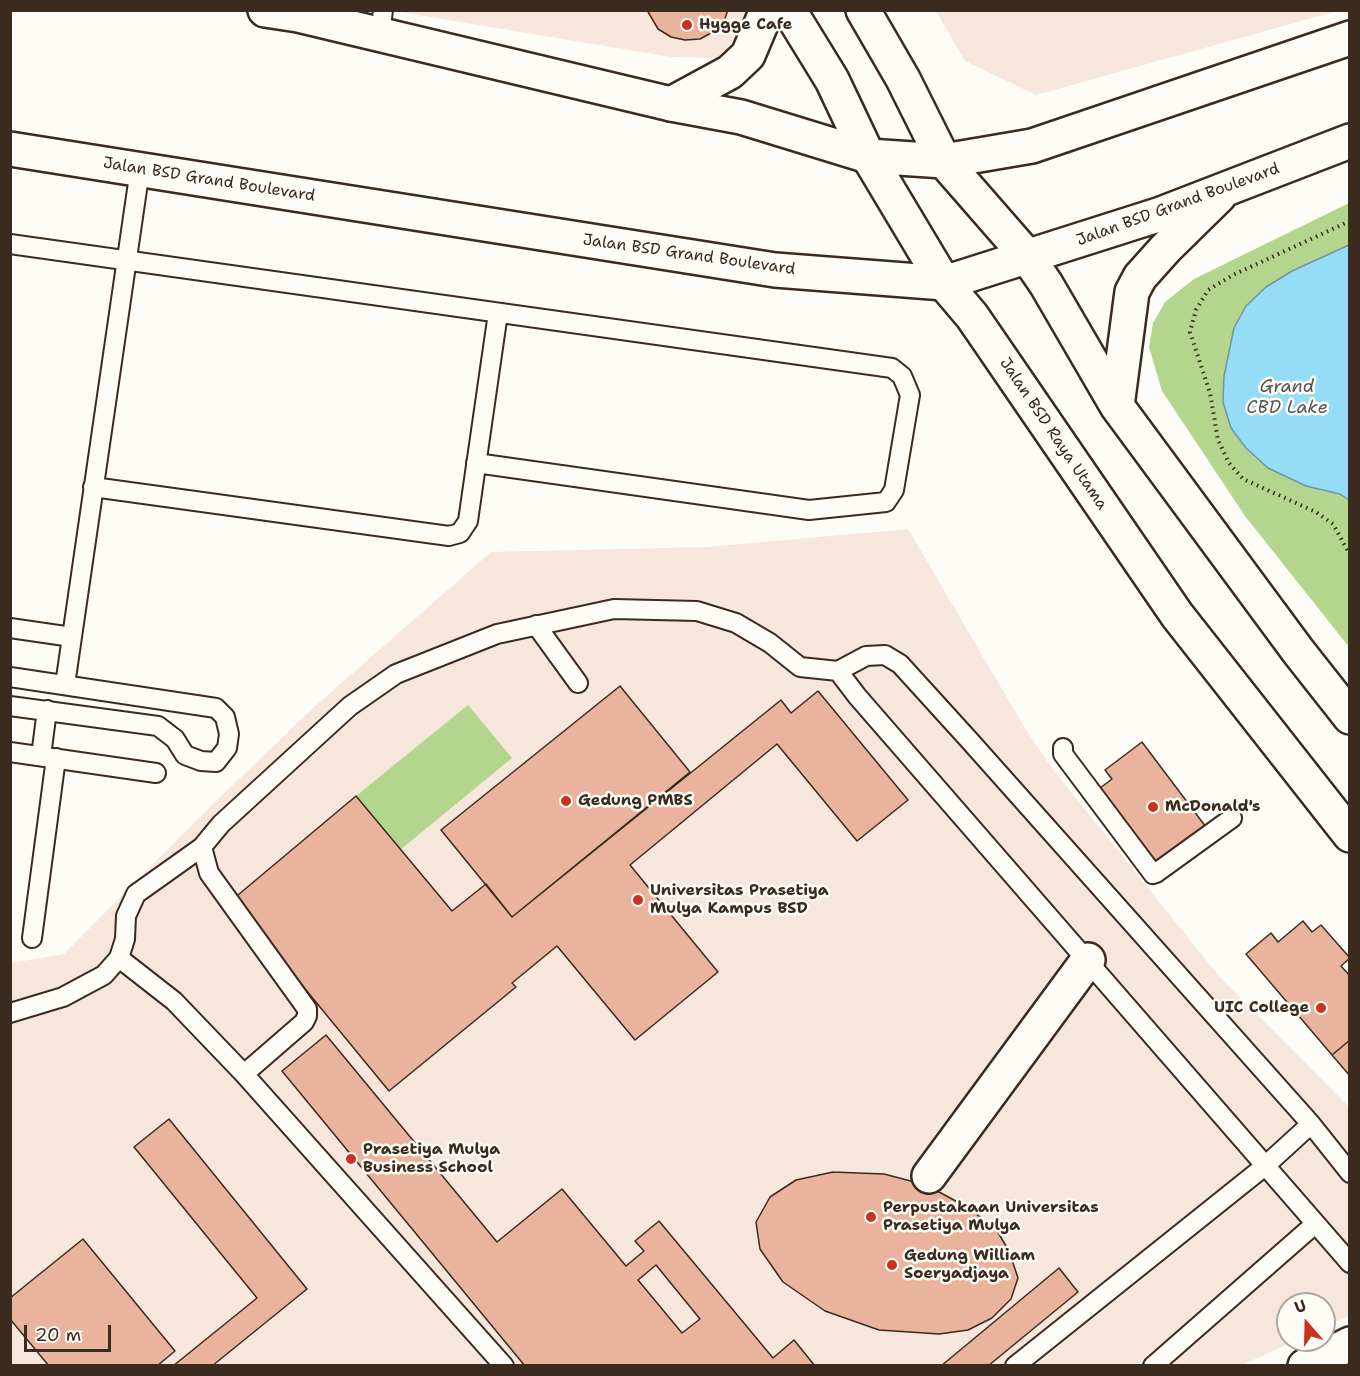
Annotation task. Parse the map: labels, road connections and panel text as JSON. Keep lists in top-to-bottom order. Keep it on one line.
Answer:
{"streets":{"main road":["Jalan BSD Grand Boulevard","Jalan BSD Raya Utama"]},"crossings":[["Jalan BSD Grand Boulevard","Jalan BSD Raya Utama"]],"water":["Grand CBD Lake"],"places":["Hygge Cafe","Gedung PMBS","McDonald's","Universitas Prasetiya Mulya Kampus BSD","UIC College","Prasetiya Mulya Business School","Perpustakaan Universitas Prasetiya Mulya","Gedung William Soeryadjaya"],"scale_bar":"20 m","north":"top"}
